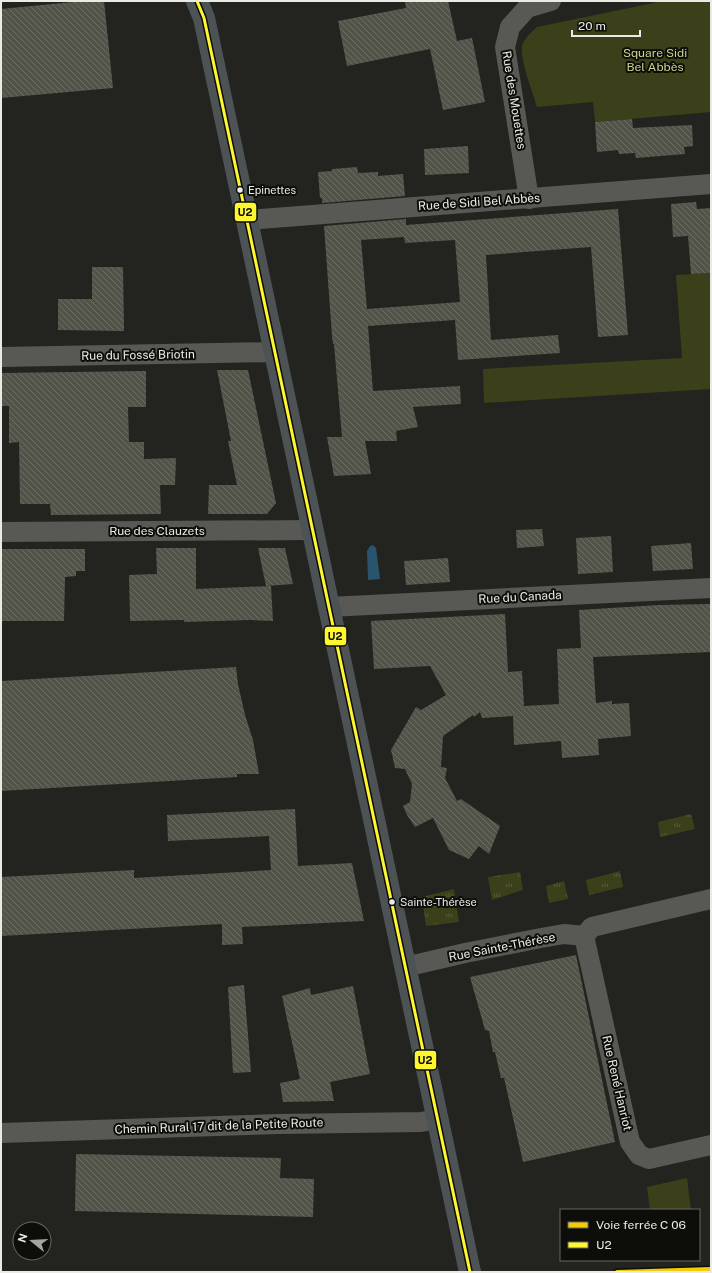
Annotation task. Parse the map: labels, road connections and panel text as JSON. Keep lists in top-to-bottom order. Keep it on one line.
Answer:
{"streets":{"street":["Rue des Mouettes","Rue de Sidi Bel Abbès","Rue du Fossé Briotin","Rue des Clauzets","Rue du Canada","Rue Sainte-Thérèse","Rue René Hanriot","Chemin Rural 17 dit de la Petite Route"]},"crossings":[["Rue des Mouettes","Rue de Sidi Bel Abbès"],["Rue Sainte-Thérèse","Rue René Hanriot"]],"parks":["Square Sidi Bel Abbès"],"places":["Epinettes","Sainte-Thérèse"],"lines":["transit line U2"],"legend":["Voie ferrée C 06","U2"],"scale_bar":"20 m","north":"left"}
